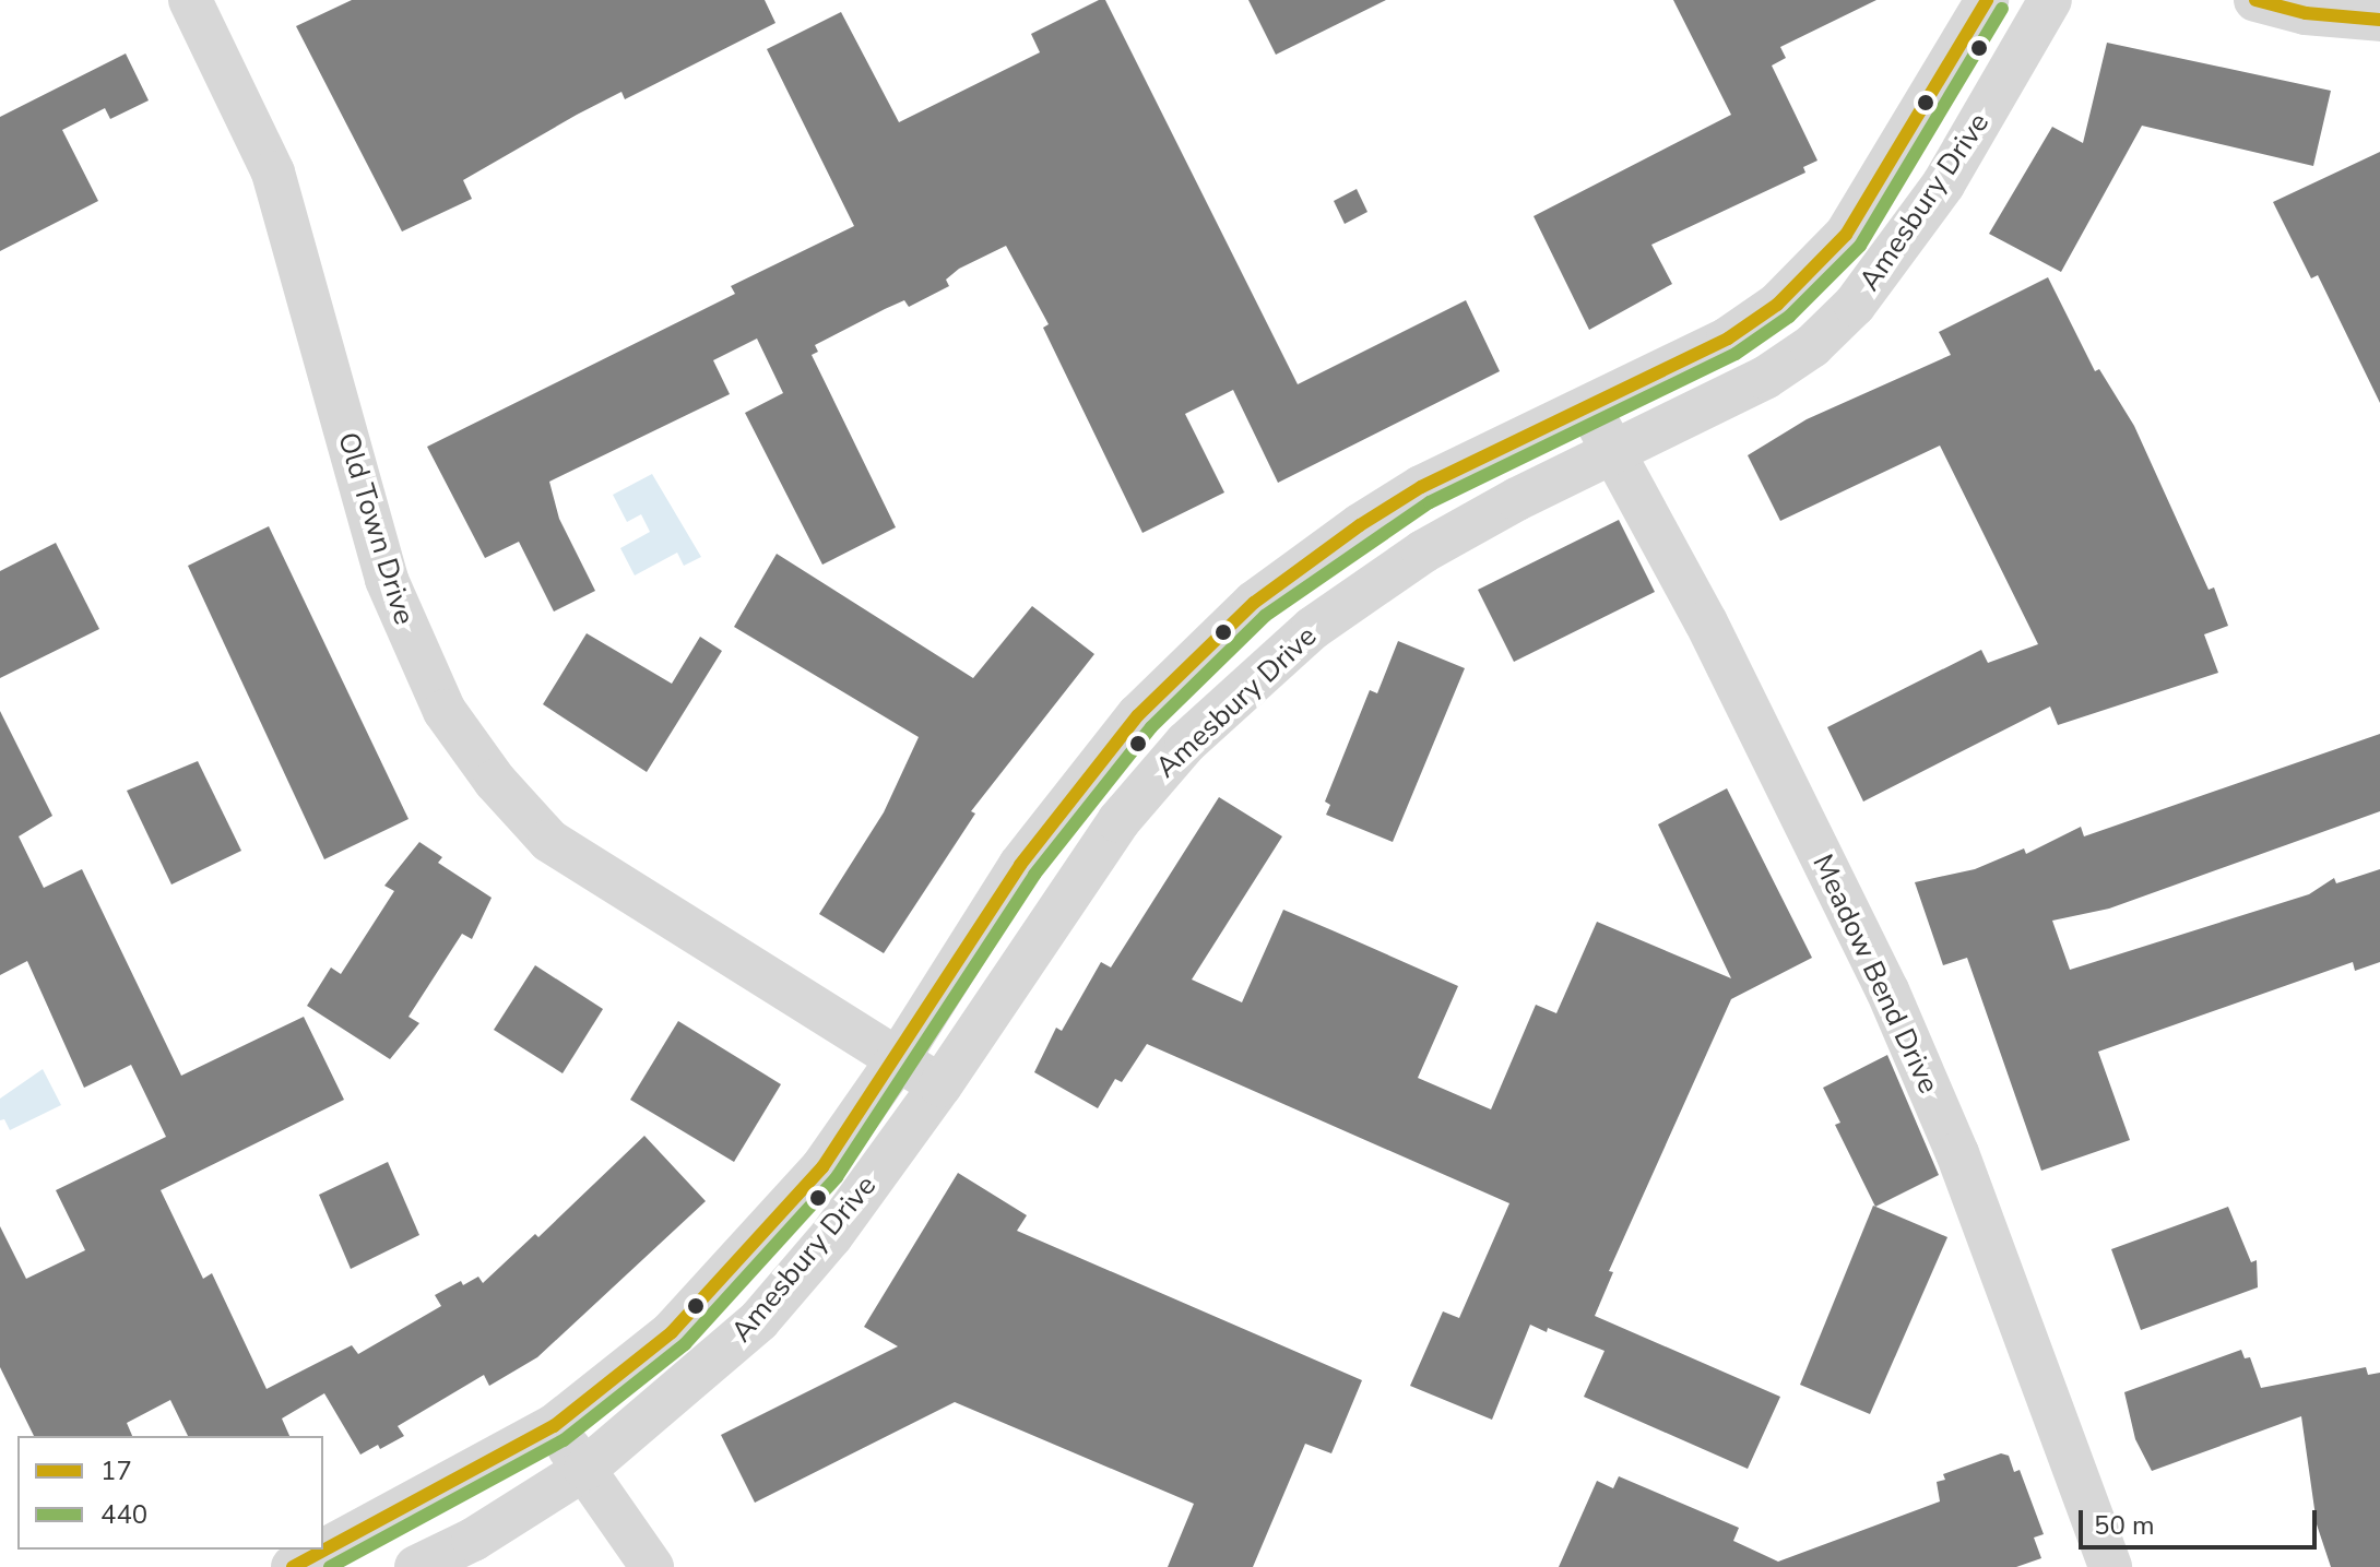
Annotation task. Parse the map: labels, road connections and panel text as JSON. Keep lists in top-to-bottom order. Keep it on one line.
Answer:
{"streets":{"street":["Amesbury Drive","Old Town Drive","Meadow Bend Drive"]},"crossings":[["Amesbury Drive","Old Town Drive"],["Amesbury Drive","Meadow Bend Drive"]],"lines":["transit line 17","transit line 440"],"legend":["17","440"],"scale_bar":"50 m"}
